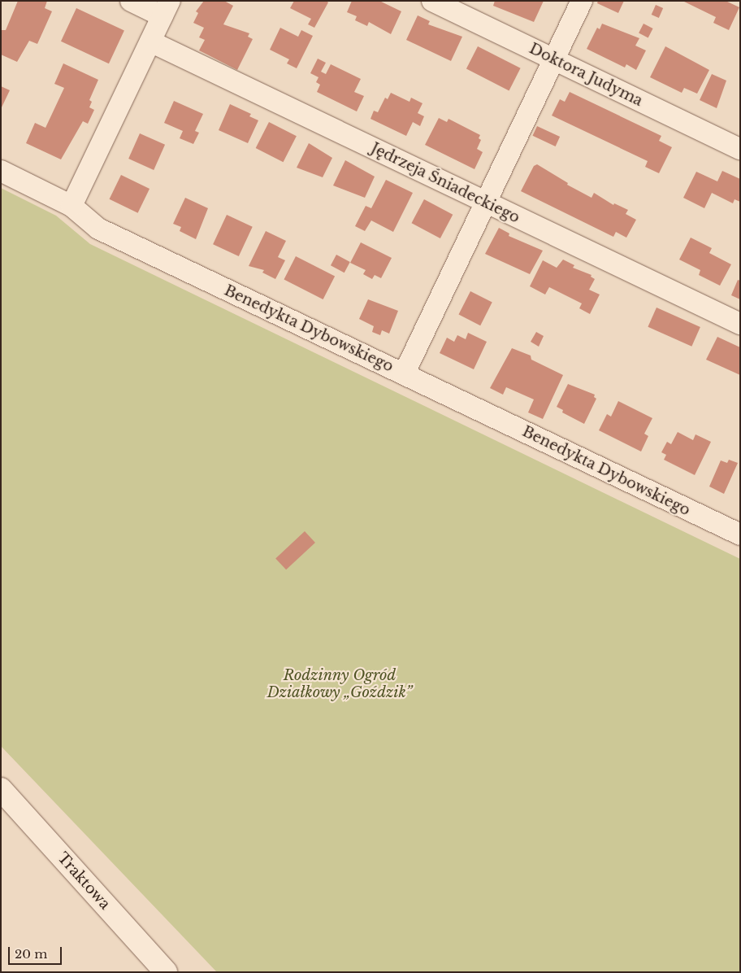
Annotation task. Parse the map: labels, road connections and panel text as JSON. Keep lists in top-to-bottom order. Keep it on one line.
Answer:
{"streets":{"main road":["Traktowa"],"street":["Doktora Judyma","Jędrzeja Śniadeckiego","Benedykta Dybowskiego"]},"parks":["Rodzinny Ogród Działkowy „Goździk”"],"scale_bar":"20 m"}
